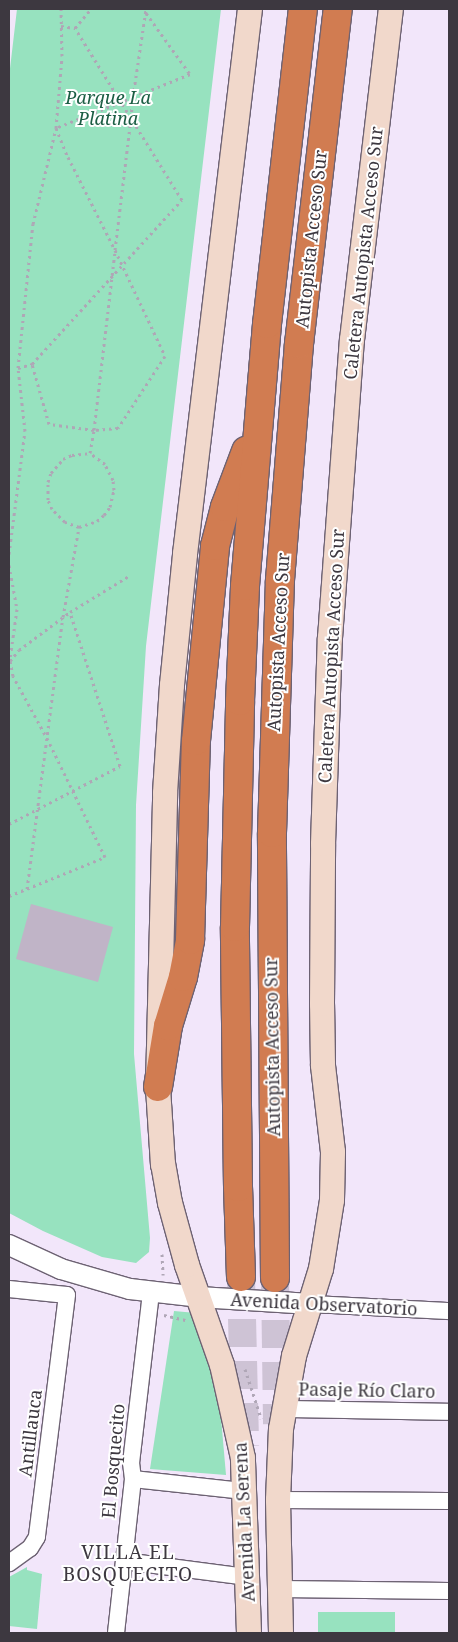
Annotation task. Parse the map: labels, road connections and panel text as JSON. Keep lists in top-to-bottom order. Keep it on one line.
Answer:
{"streets":{"highway":["Autopista Acceso Sur"],"main road":["Caletera Autopista Acceso Sur","Avenida La Serena"],"street":["Avenida Observatorio","Pasaje Río Claro","Antillauca","El Bosquecito"]},"crossings":[["Caletera Autopista Acceso Sur","Avenida Observatorio"],["Caletera Autopista Acceso Sur","Avenida La Serena"],["Avenida Observatorio","El Bosquecito"],["Avenida Observatorio","Avenida La Serena"],["Pasaje Río Claro","Avenida La Serena"]],"districts":["VILLA EL BOSQUECITO"],"parks":["Parque La Platina"]}
